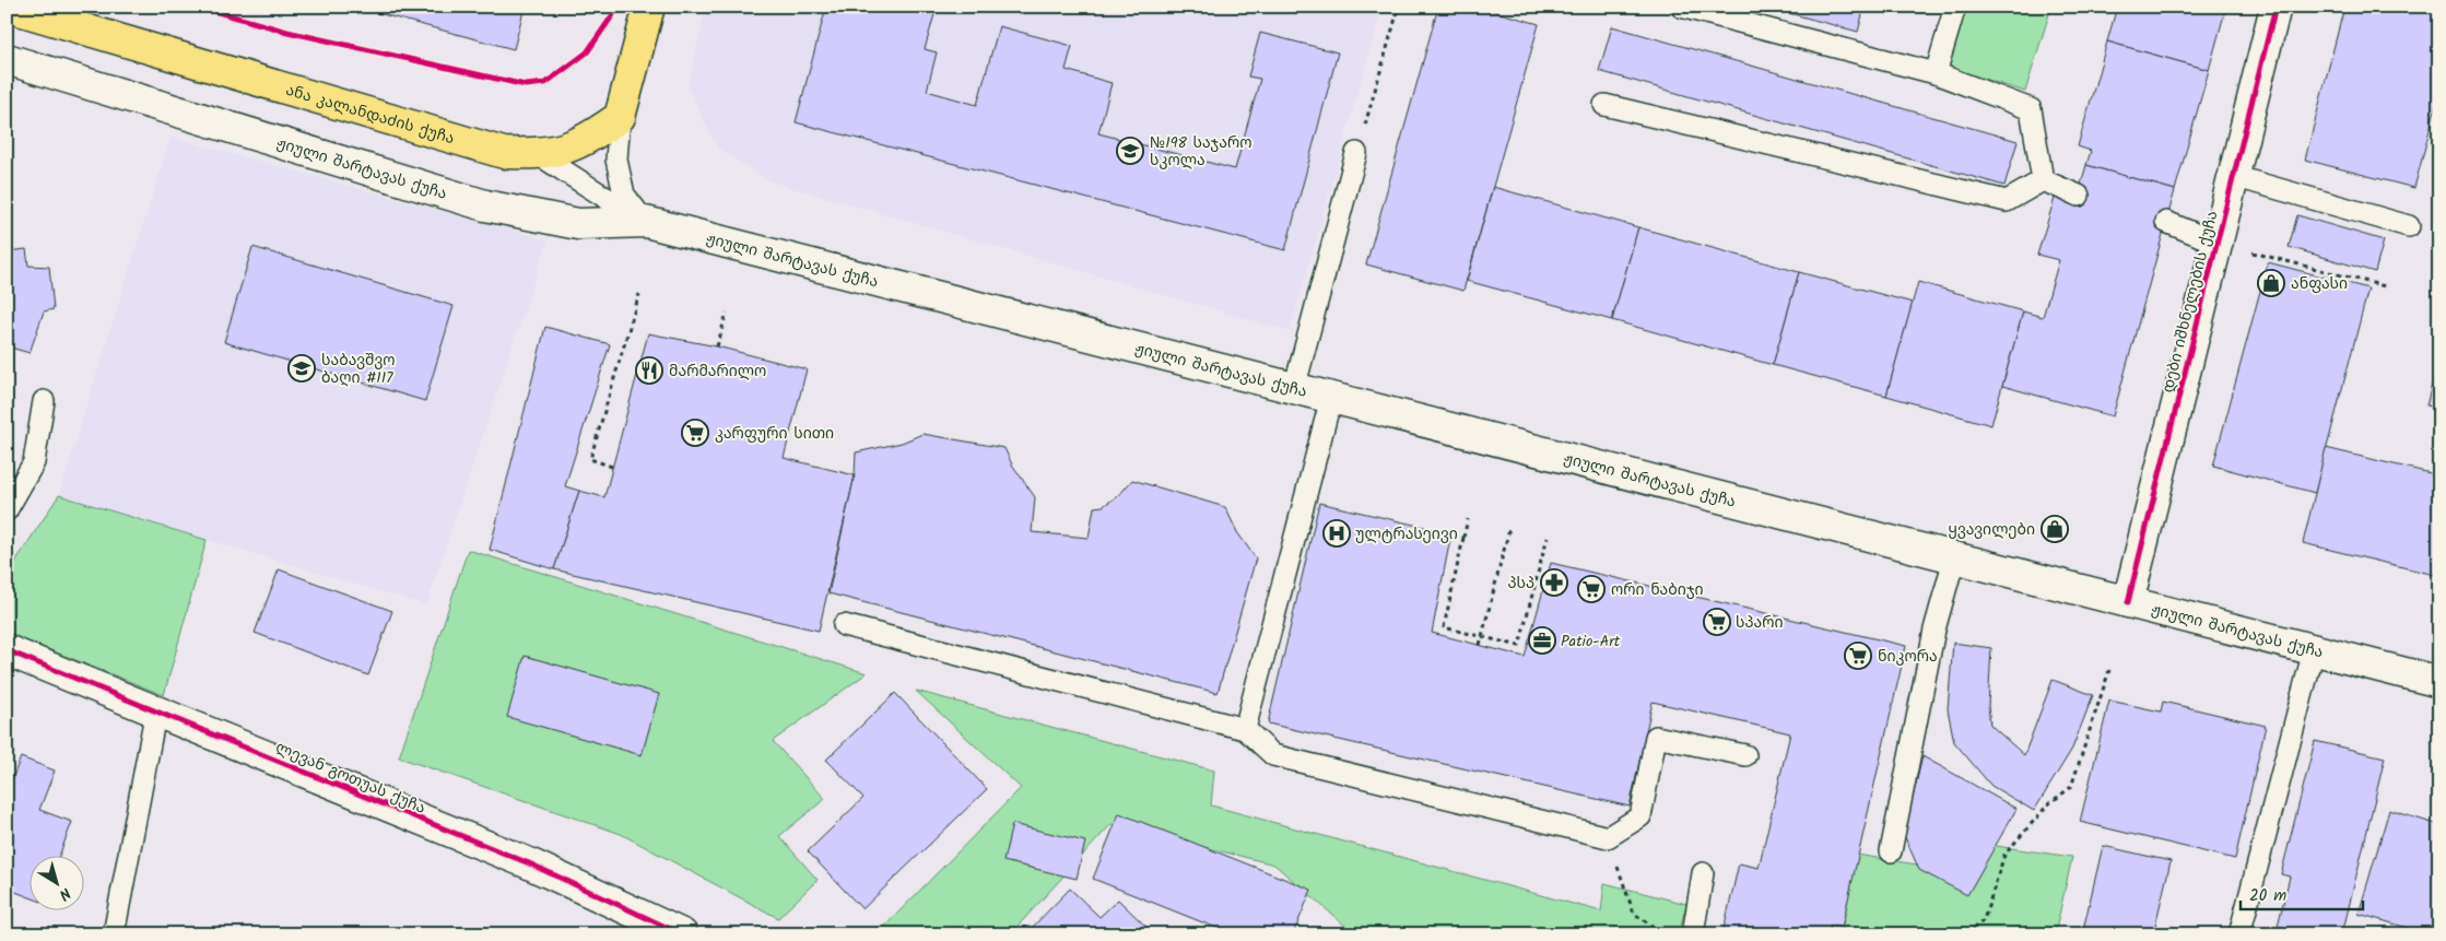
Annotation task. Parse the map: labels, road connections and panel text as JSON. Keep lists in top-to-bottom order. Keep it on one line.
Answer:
{"streets":{"main road":["ანა კალანდაძის ქუჩა","ჟიული შარტავას ქუჩა","დები იშხნელების ქუჩა","ლევან გოთუას ქუჩა"]},"crossings":[["ჟიული შარტავას ქუჩა","დები იშხნელების ქუჩა"]],"places":{"school or university":["№198 საჯარო სკოლა","საბავშვო ბაღი #117"],"shop":["ანფასი","ყვავილები"],"restaurant":["მარმარილო"],"supermarket":["კარფური სითი","ორი ნაბიჯი","სპარი","ნიკორა"],"hospital":["ულტრასეივი"],"pharmacy":["პსპ"],"office":["Patio-Art"]},"scale_bar":"20 m","north":"bottom right"}
